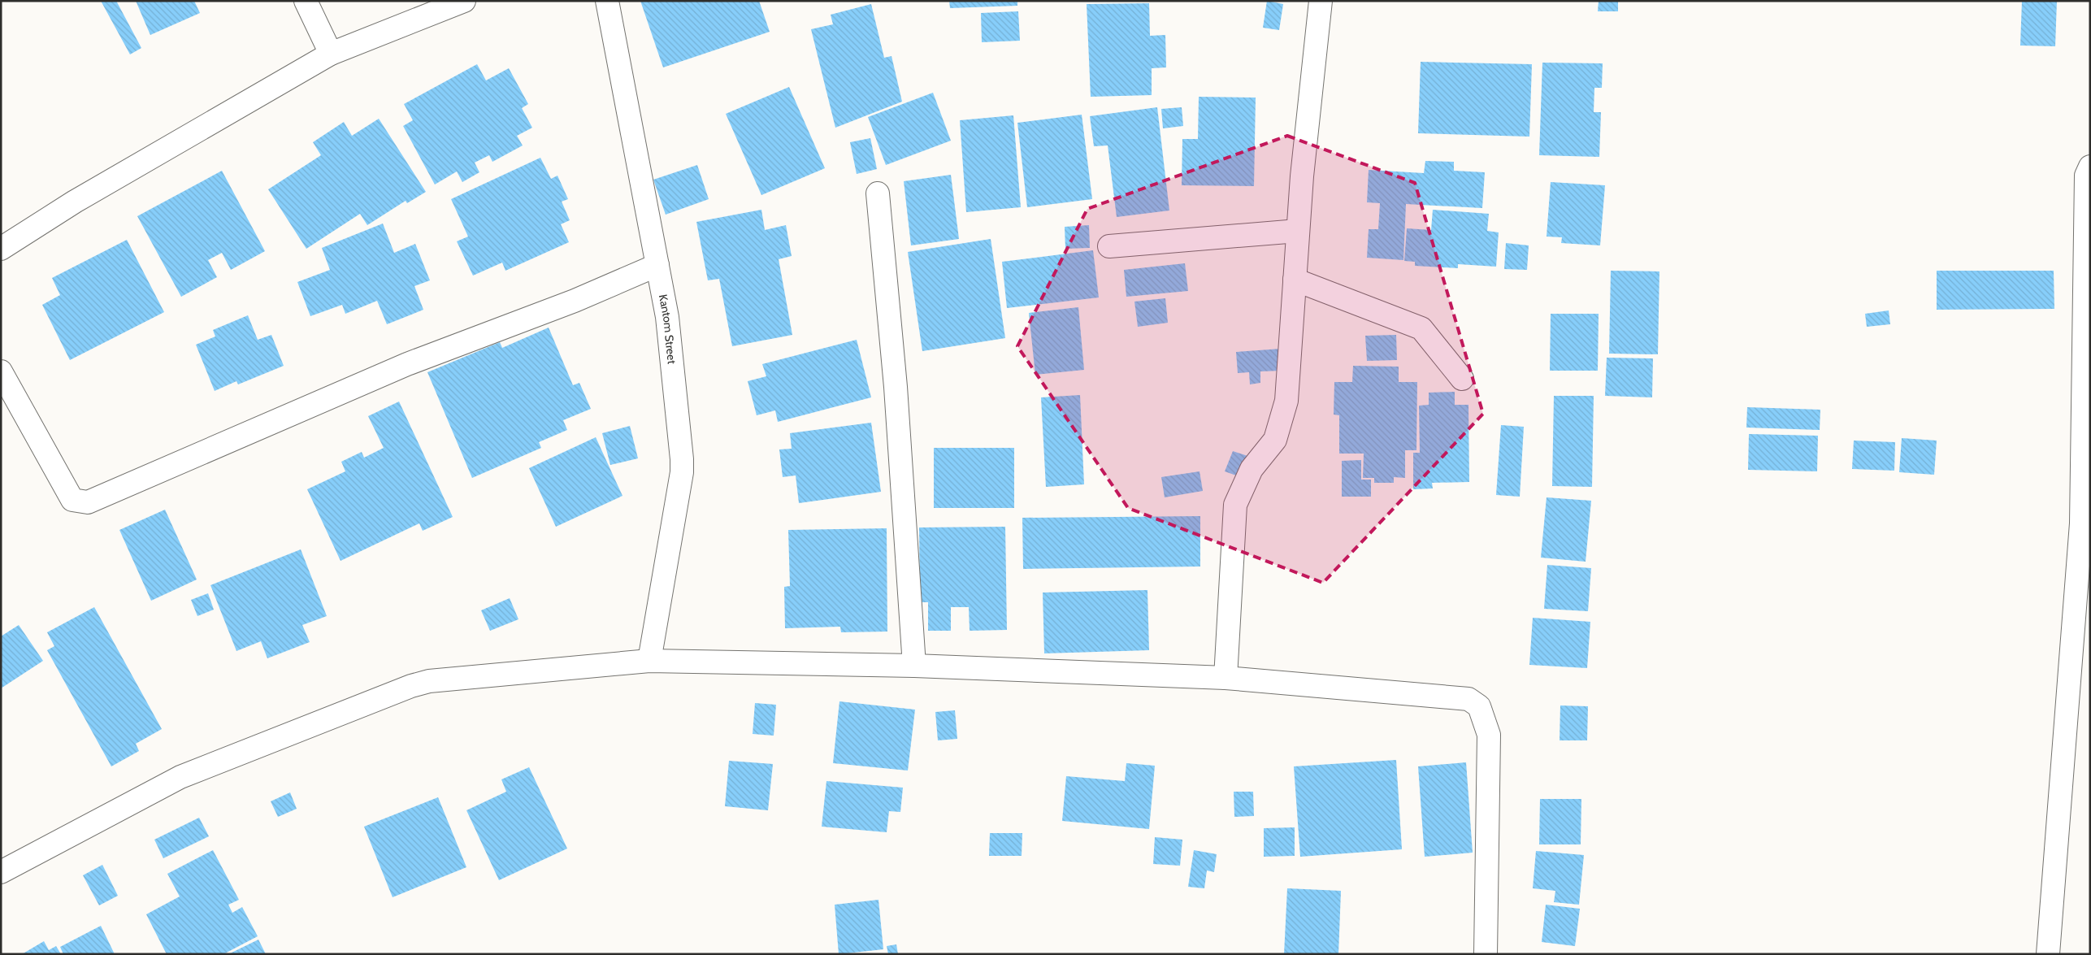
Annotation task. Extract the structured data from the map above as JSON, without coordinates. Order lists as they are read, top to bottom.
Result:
{
  "streets": {
    "street": ["Kantom Street"]
  }
}
